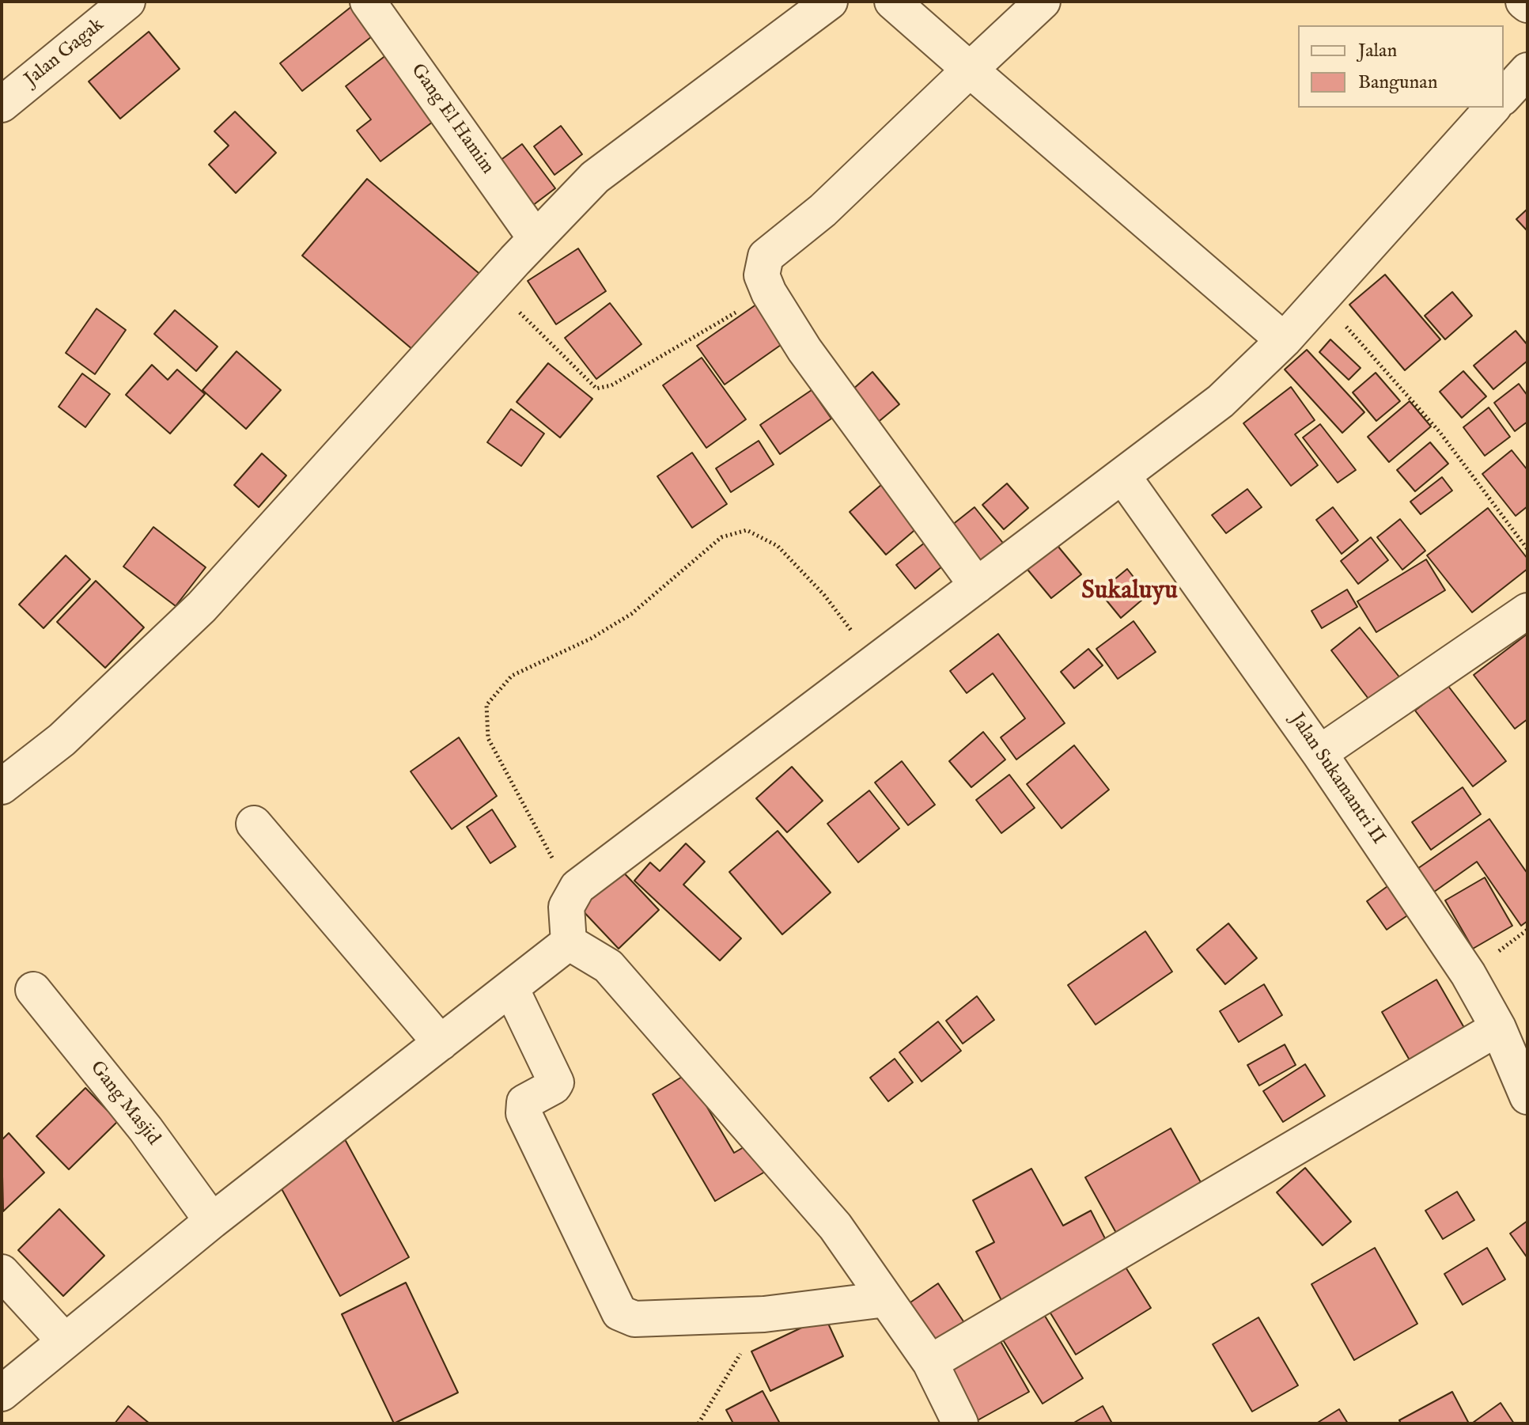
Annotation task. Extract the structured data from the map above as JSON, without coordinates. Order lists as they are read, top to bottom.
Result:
{
  "streets": {
    "street": [
      "Jalan Gagak",
      "Gang El Hamim",
      "Jalan Sukamantri II",
      "Gang Masjid"
    ]
  },
  "districts": ["Sukaluyu"],
  "legend": ["Jalan", "Bangunan"]
}
